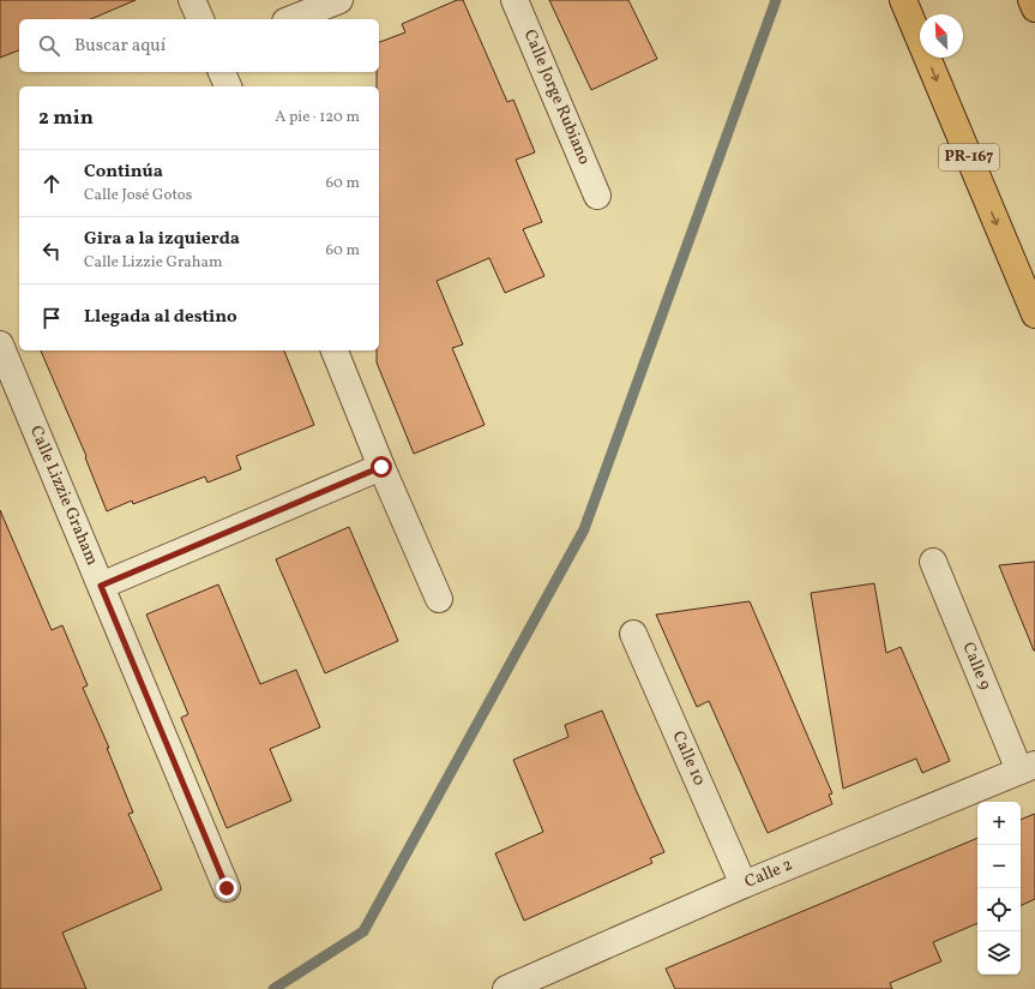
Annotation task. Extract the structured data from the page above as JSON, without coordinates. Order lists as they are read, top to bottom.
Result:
{
  "streets": {
    "main road": ["PR-167"],
    "street": [
      "Calle Jorge Rubiano",
      "Calle Lizzie Graham",
      "Calle 9",
      "Calle 10",
      "Calle 2"
    ]
  },
  "crossings": [
    ["Calle 9", "Calle 2"],
    ["Calle 10", "Calle 2"]
  ],
  "north": "top left",
  "page": {
    "search": "Buscar aquí",
    "heading": ["2 min", "A pie · 120 m"],
    "list": [
      ["Continúa", "Calle José Gotos", "60 m"],
      ["Gira a la izquierda", "Calle Lizzie Graham", "60 m"],
      "Llegada al destino"
    ],
    "map_buttons": ["+", "−"]
  }
}
